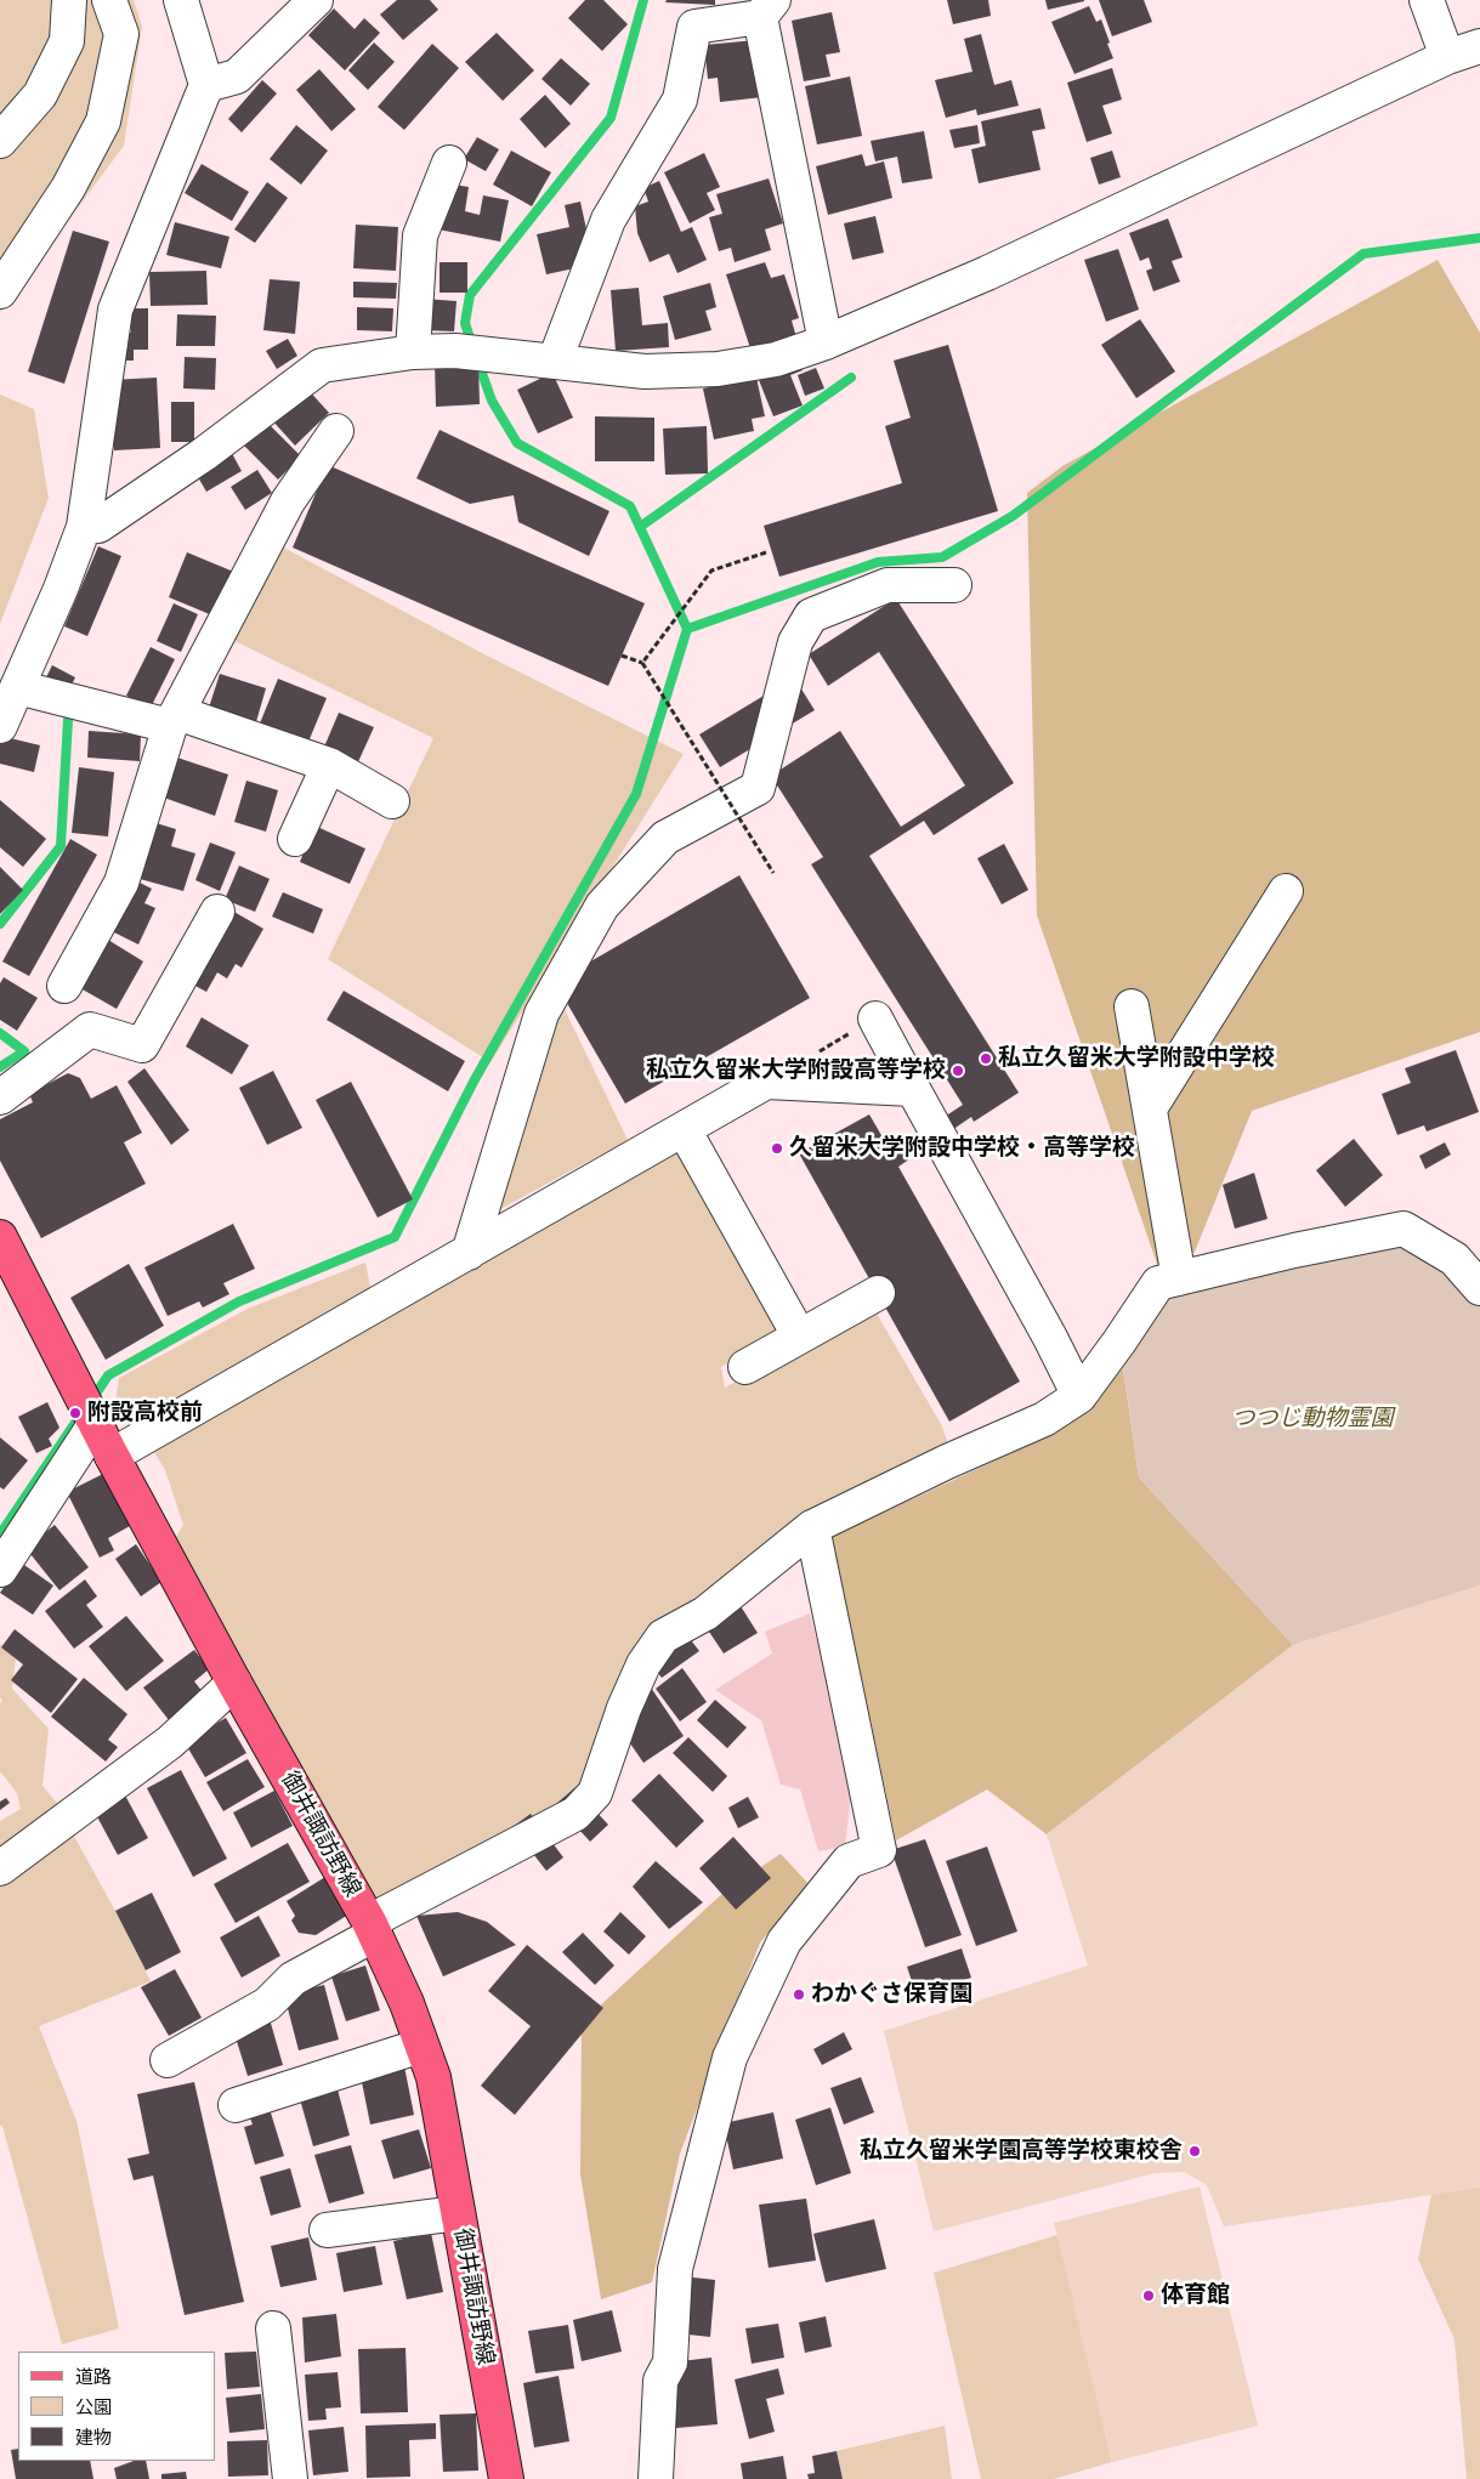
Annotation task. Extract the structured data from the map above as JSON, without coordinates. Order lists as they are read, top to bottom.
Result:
{
  "streets": {
    "main road": ["御井諏訪野線"]
  },
  "parks": ["つつじ動物霊園"],
  "places": [
    "私立久留米大学附設中学校",
    "私立久留米大学附設高等学校",
    "久留米大学附設中学校・高等学校",
    "附設高校前",
    "わかぐさ保育園",
    "私立久留米学園高等学校東校舎",
    "体育館"
  ],
  "legend": ["道路", "公園", "建物"]
}
